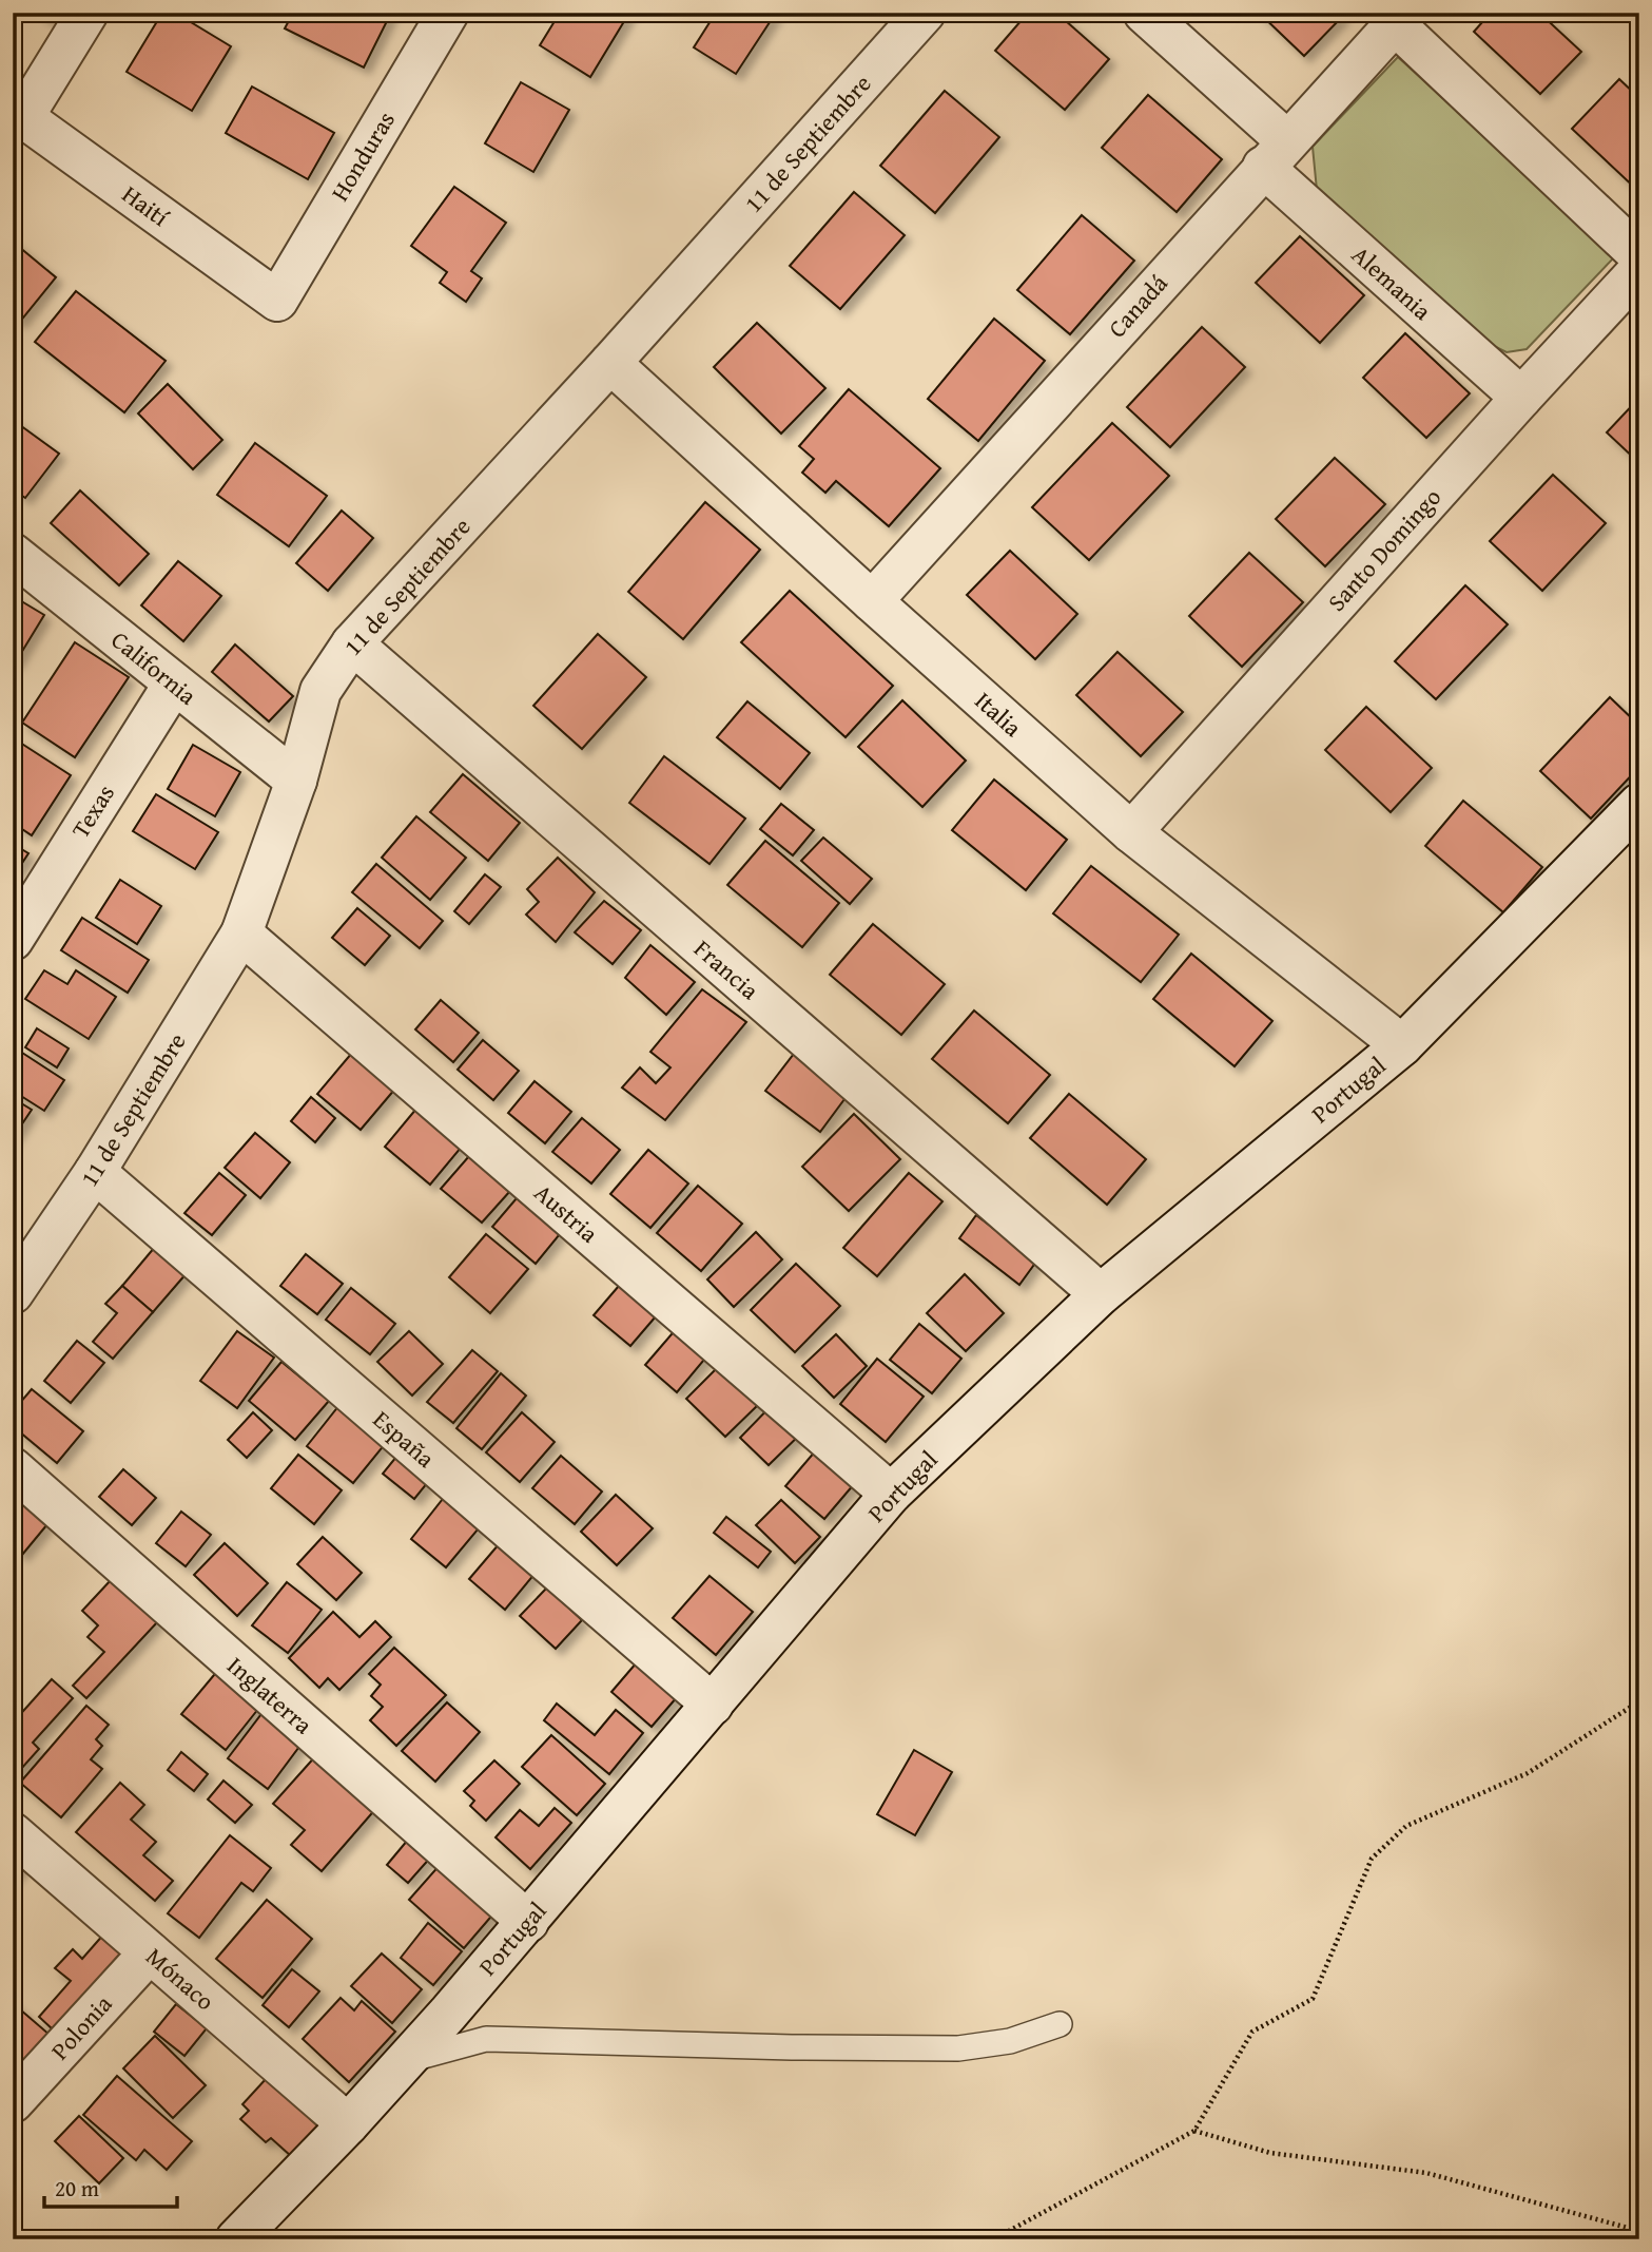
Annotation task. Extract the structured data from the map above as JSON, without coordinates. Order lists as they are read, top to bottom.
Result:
{
  "streets": {
    "street": [
      "11 de Septiembre",
      "Honduras",
      "Haití",
      "Alemania",
      "Canadá",
      "Santo Domingo",
      "California",
      "Italia",
      "Texas",
      "Francia",
      "Portugal",
      "Austria",
      "España",
      "Inglaterra",
      "Mónaco",
      "Polonia"
    ]
  },
  "crossings": [
    ["11 de Septiembre", "California"],
    ["11 de Septiembre", "Italia"],
    ["11 de Septiembre", "Francia"],
    ["11 de Septiembre", "Austria"],
    ["11 de Septiembre", "España"],
    ["Honduras", "Haití"],
    ["Alemania", "Canadá"],
    ["Alemania", "Santo Domingo"],
    ["Canadá", "Italia"],
    ["Santo Domingo", "Italia"],
    ["California", "Texas"],
    ["Italia", "Portugal"],
    ["Francia", "Portugal"],
    ["Portugal", "Austria"],
    ["Portugal", "España"],
    ["Portugal", "Inglaterra"],
    ["Portugal", "Mónaco"],
    ["Mónaco", "Polonia"]
  ],
  "scale_bar": "20 m"
}
